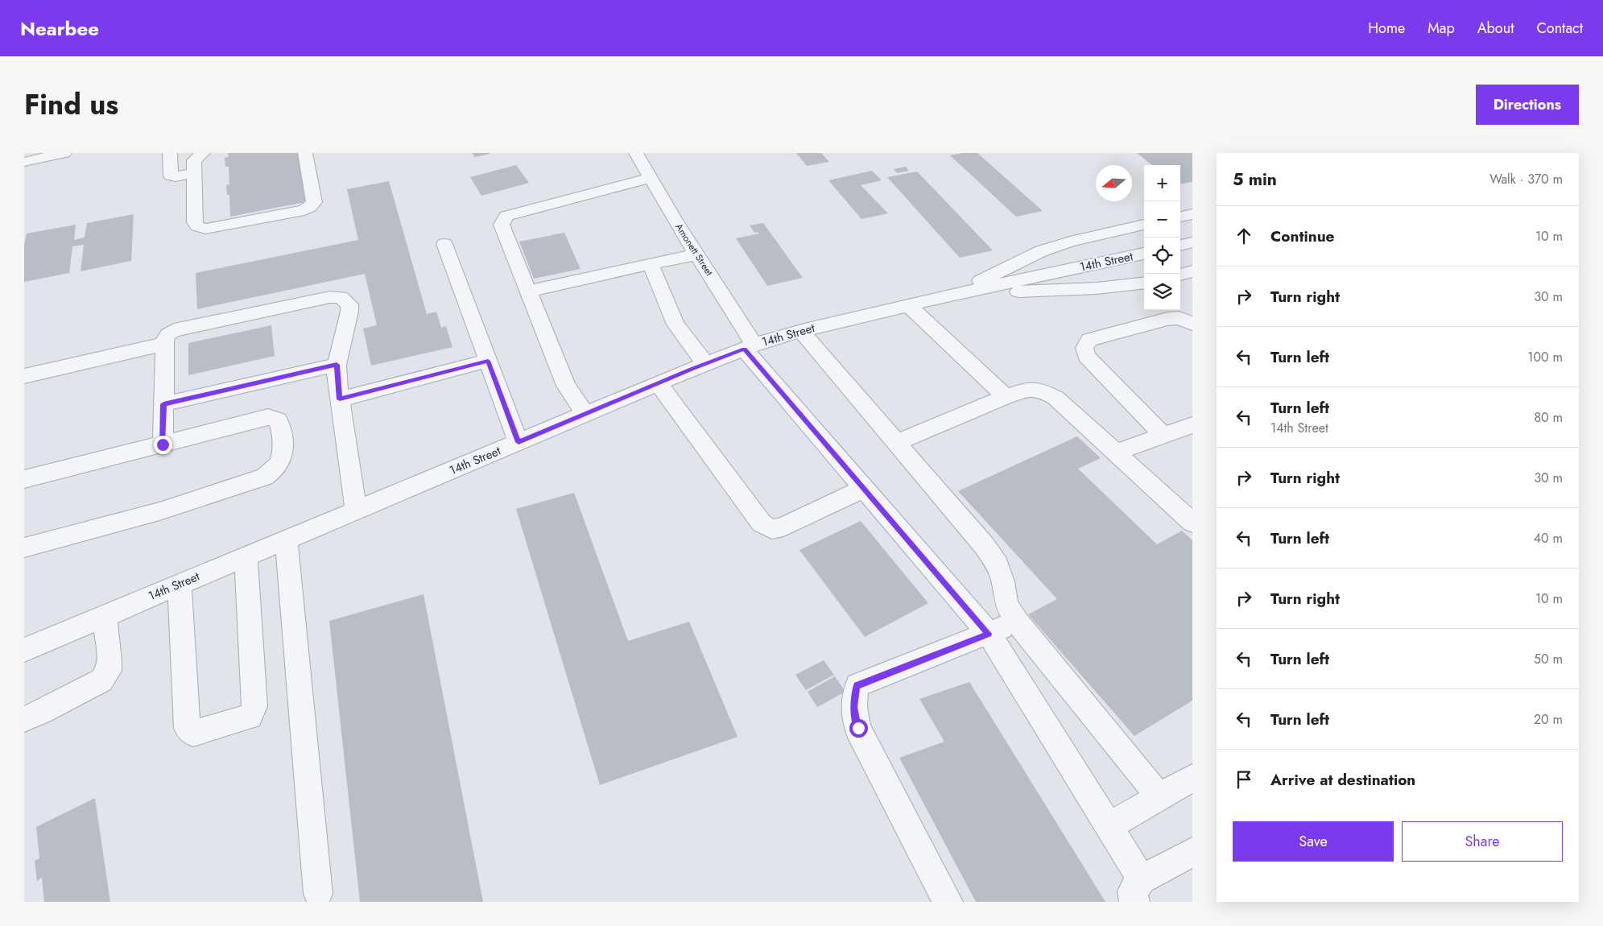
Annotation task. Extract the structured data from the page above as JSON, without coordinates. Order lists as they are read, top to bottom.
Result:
{
  "streets": {
    "street": ["Amonett Street", "14th Street"]
  },
  "crossings": [
    ["Amonett Street", "14th Street"]
  ],
  "north": "left",
  "page": {
    "header": "Nearbee",
    "nav": [
      "Home",
      "Map",
      "About",
      "Contact"
    ],
    "title": "Find us",
    "buttons": [
      "Directions",
      ["Save", "Share"]
    ],
    "heading": ["5 min", "Walk · 370 m"],
    "map_buttons": ["+", "−"],
    "list": [
      ["Continue", "10 m"],
      ["Turn right", "30 m"],
      ["Turn left", "100 m"],
      ["Turn left", "14th Street", "80 m"],
      ["Turn right", "30 m"],
      ["Turn left", "40 m"],
      ["Turn right", "10 m"],
      ["Turn left", "50 m"],
      ["Turn left", "20 m"],
      "Arrive at destination"
    ]
  }
}
